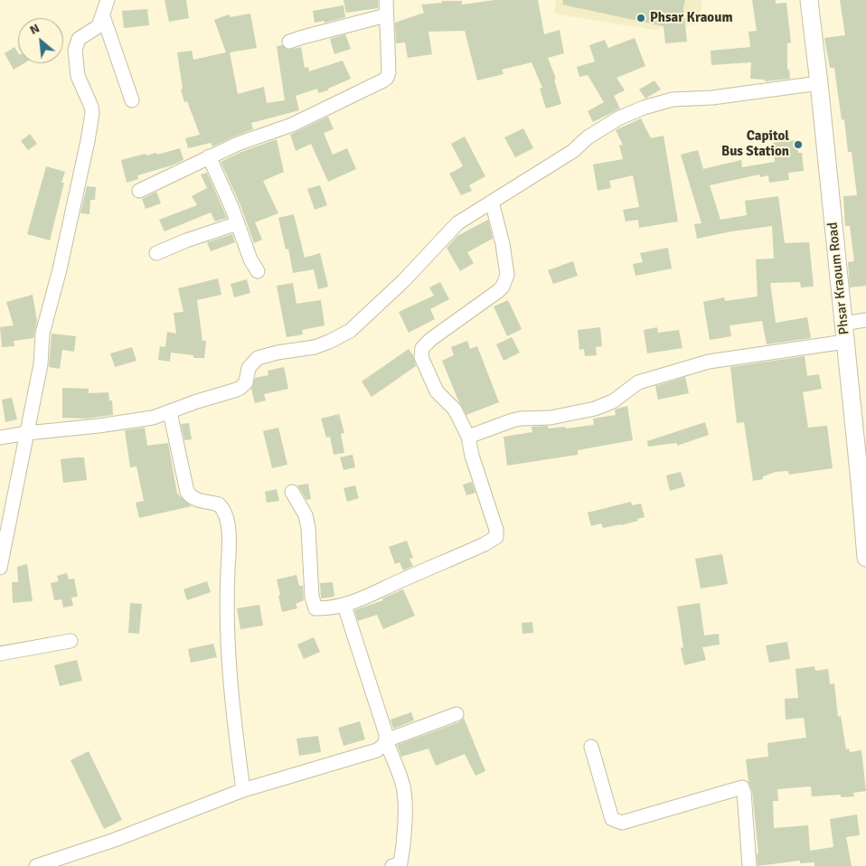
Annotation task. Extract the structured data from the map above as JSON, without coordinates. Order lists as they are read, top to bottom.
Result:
{
  "streets": {
    "main road": ["Phsar Kraoum Road"]
  },
  "places": ["Phsar Kraoum", "Capitol Bus Station"],
  "north": "top left"
}
